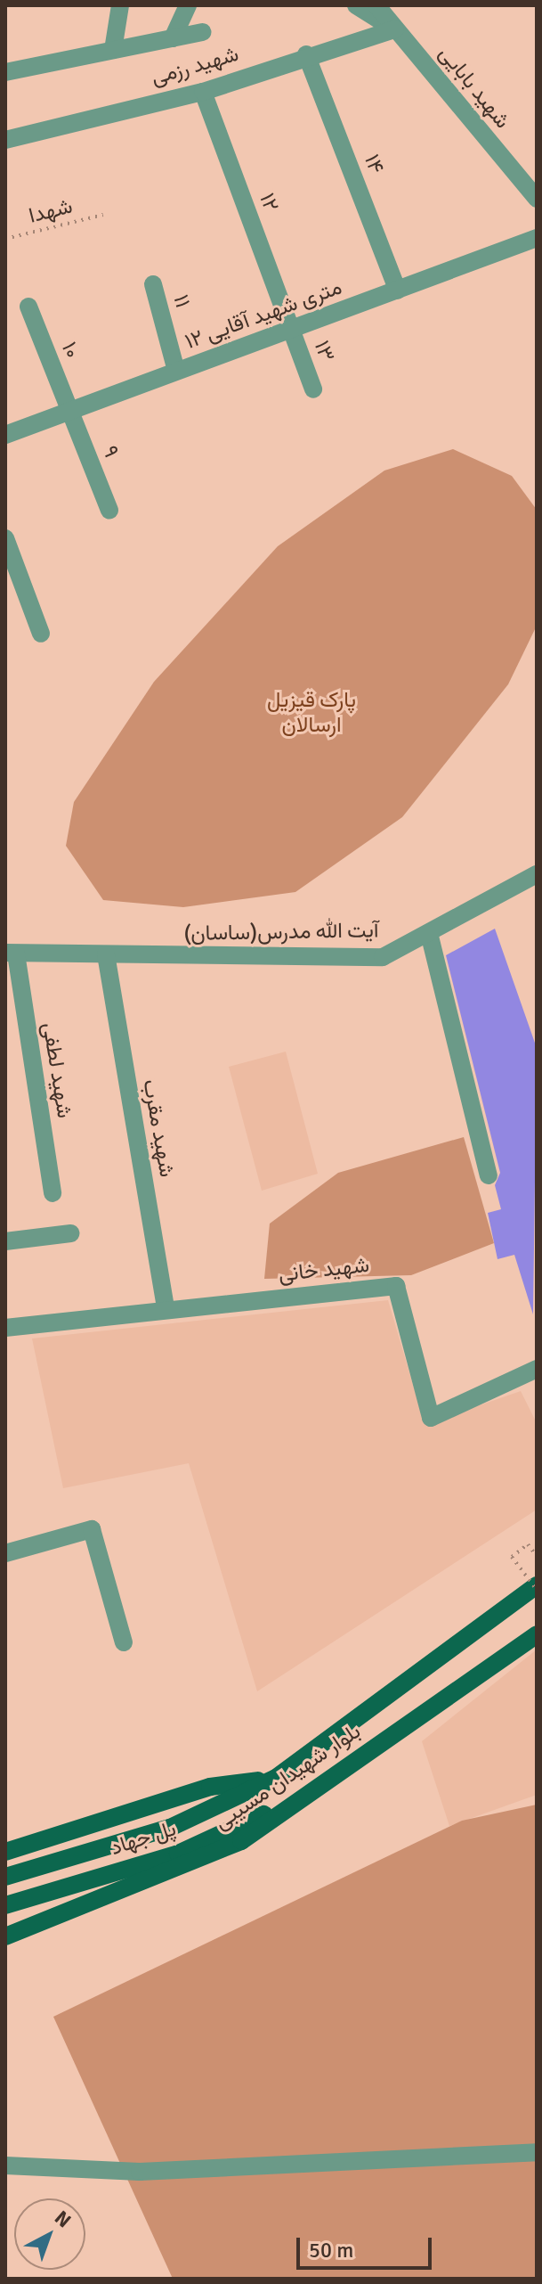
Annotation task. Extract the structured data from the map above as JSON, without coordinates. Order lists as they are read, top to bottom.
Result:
{
  "streets": {
    "main road": ["بلوار شهیدان مسیبی", "پل جهاد"],
    "street": [
      "شهید رزمی",
      "شهید بابایی",
      "۱۴",
      "۱۲",
      "۱۱",
      "۱۲ متری شهید آقایی",
      "۱۰",
      "۱۳",
      "۹",
      "آیت الله مدرس(ساسان)",
      "شهید لطفی",
      "شهید مقرب",
      "شهید خانی"
    ],
    "path": ["شهدا"]
  },
  "crossings": [
    ["شهید رزمی", "شهید بابایی"],
    ["شهید رزمی", "۱۴"],
    ["شهید رزمی", "۱۲"],
    ["۱۴", "۱۲ متری شهید آقایی"],
    ["۱۲", "۱۲ متری شهید آقایی"],
    ["۱۲", "۱۳"],
    ["۱۱", "۱۲ متری شهید آقایی"],
    ["۱۲ متری شهید آقایی", "۱۰"],
    ["۱۲ متری شهید آقایی", "۱۳"],
    ["۱۲ متری شهید آقایی", "۹"],
    ["۱۰", "۹"],
    ["آیت الله مدرس(ساسان)", "شهید لطفی"],
    ["آیت الله مدرس(ساسان)", "شهید مقرب"],
    ["شهید مقرب", "شهید خانی"],
    ["بلوار شهیدان مسیبی", "پل جهاد"]
  ],
  "parks": ["پارک قیزیل ارسالان"],
  "scale_bar": "50 m",
  "north": "top right"
}
